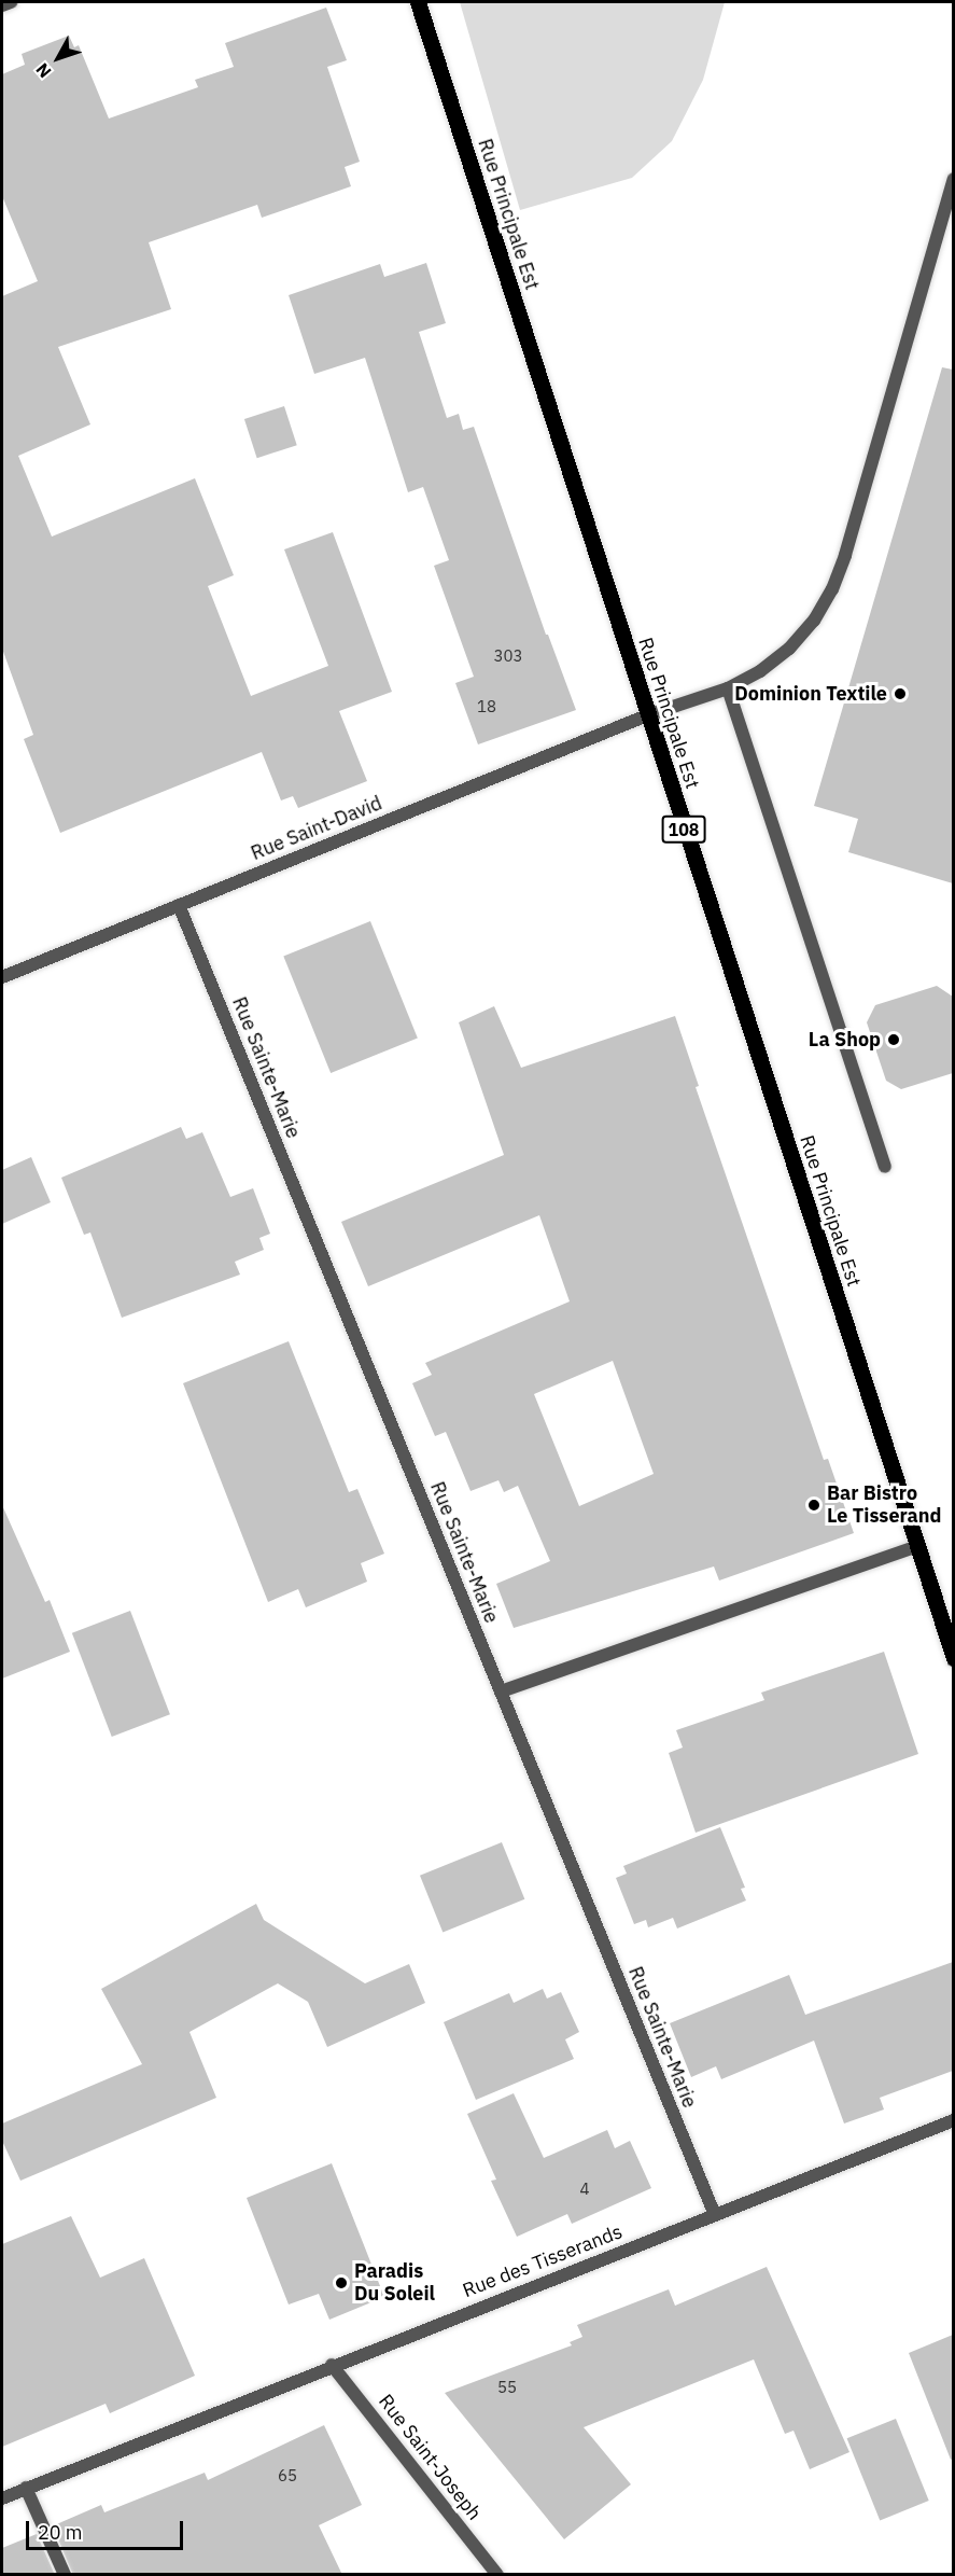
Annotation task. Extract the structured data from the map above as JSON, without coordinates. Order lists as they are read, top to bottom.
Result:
{
  "streets": {
    "main road": ["Rue Principale Est", "108"],
    "street": [
      "Rue Saint-David",
      "Rue Sainte-Marie",
      "Rue des Tisserands",
      "Rue Saint-Joseph"
    ]
  },
  "crossings": [
    ["Rue Principale Est", "Rue Saint-David"],
    ["Rue Saint-David", "Rue Sainte-Marie"],
    ["Rue Sainte-Marie", "Rue des Tisserands"],
    ["Rue des Tisserands", "Rue Saint-Joseph"]
  ],
  "places": [
    "Dominion Textile",
    "La Shop",
    "Bar Bistro Le Tisserand",
    "Paradis Du Soleil"
  ],
  "house_numbers": [
    "303",
    "18",
    "4",
    "55",
    "65"
  ],
  "scale_bar": "20 m",
  "north": "bottom left"
}
